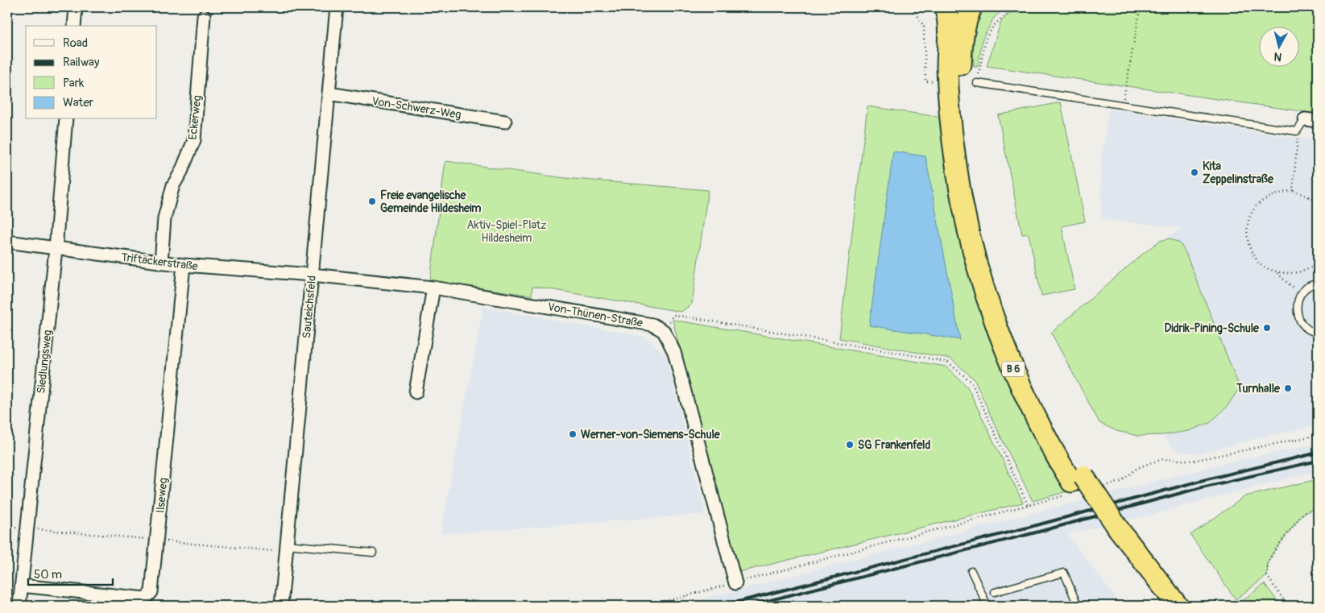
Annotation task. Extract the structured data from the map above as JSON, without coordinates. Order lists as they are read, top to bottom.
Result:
{
  "streets": {
    "highway": ["B 6"],
    "street": [
      "Von-Schwerz-Weg",
      "Eckerweg",
      "Triftäckerstraße",
      "Sauteichsfeld",
      "Von-Thünen-Straße",
      "Siedlungsweg",
      "Ilseweg"
    ]
  },
  "crossings": [
    ["Von-Schwerz-Weg", "Sauteichsfeld"],
    ["Eckerweg", "Triftäckerstraße"],
    ["Triftäckerstraße", "Sauteichsfeld"],
    ["Triftäckerstraße", "Von-Thünen-Straße"],
    ["Triftäckerstraße", "Siedlungsweg"],
    ["Triftäckerstraße", "Ilseweg"],
    ["Sauteichsfeld", "Von-Thünen-Straße"],
    ["Siedlungsweg", "Ilseweg"]
  ],
  "parks": ["Aktiv-Spiel-Platz Hildesheim"],
  "places": [
    "Kita Zeppelinstraße",
    "Freie evangelische Gemeinde Hildesheim",
    "Didrik-Pining-Schule",
    "Turnhalle",
    "Werner-von-Siemens-Schule",
    "SG Frankenfeld"
  ],
  "legend": [
    "Road",
    "Railway",
    "Park",
    "Water"
  ],
  "scale_bar": "50 m",
  "north": "bottom"
}
